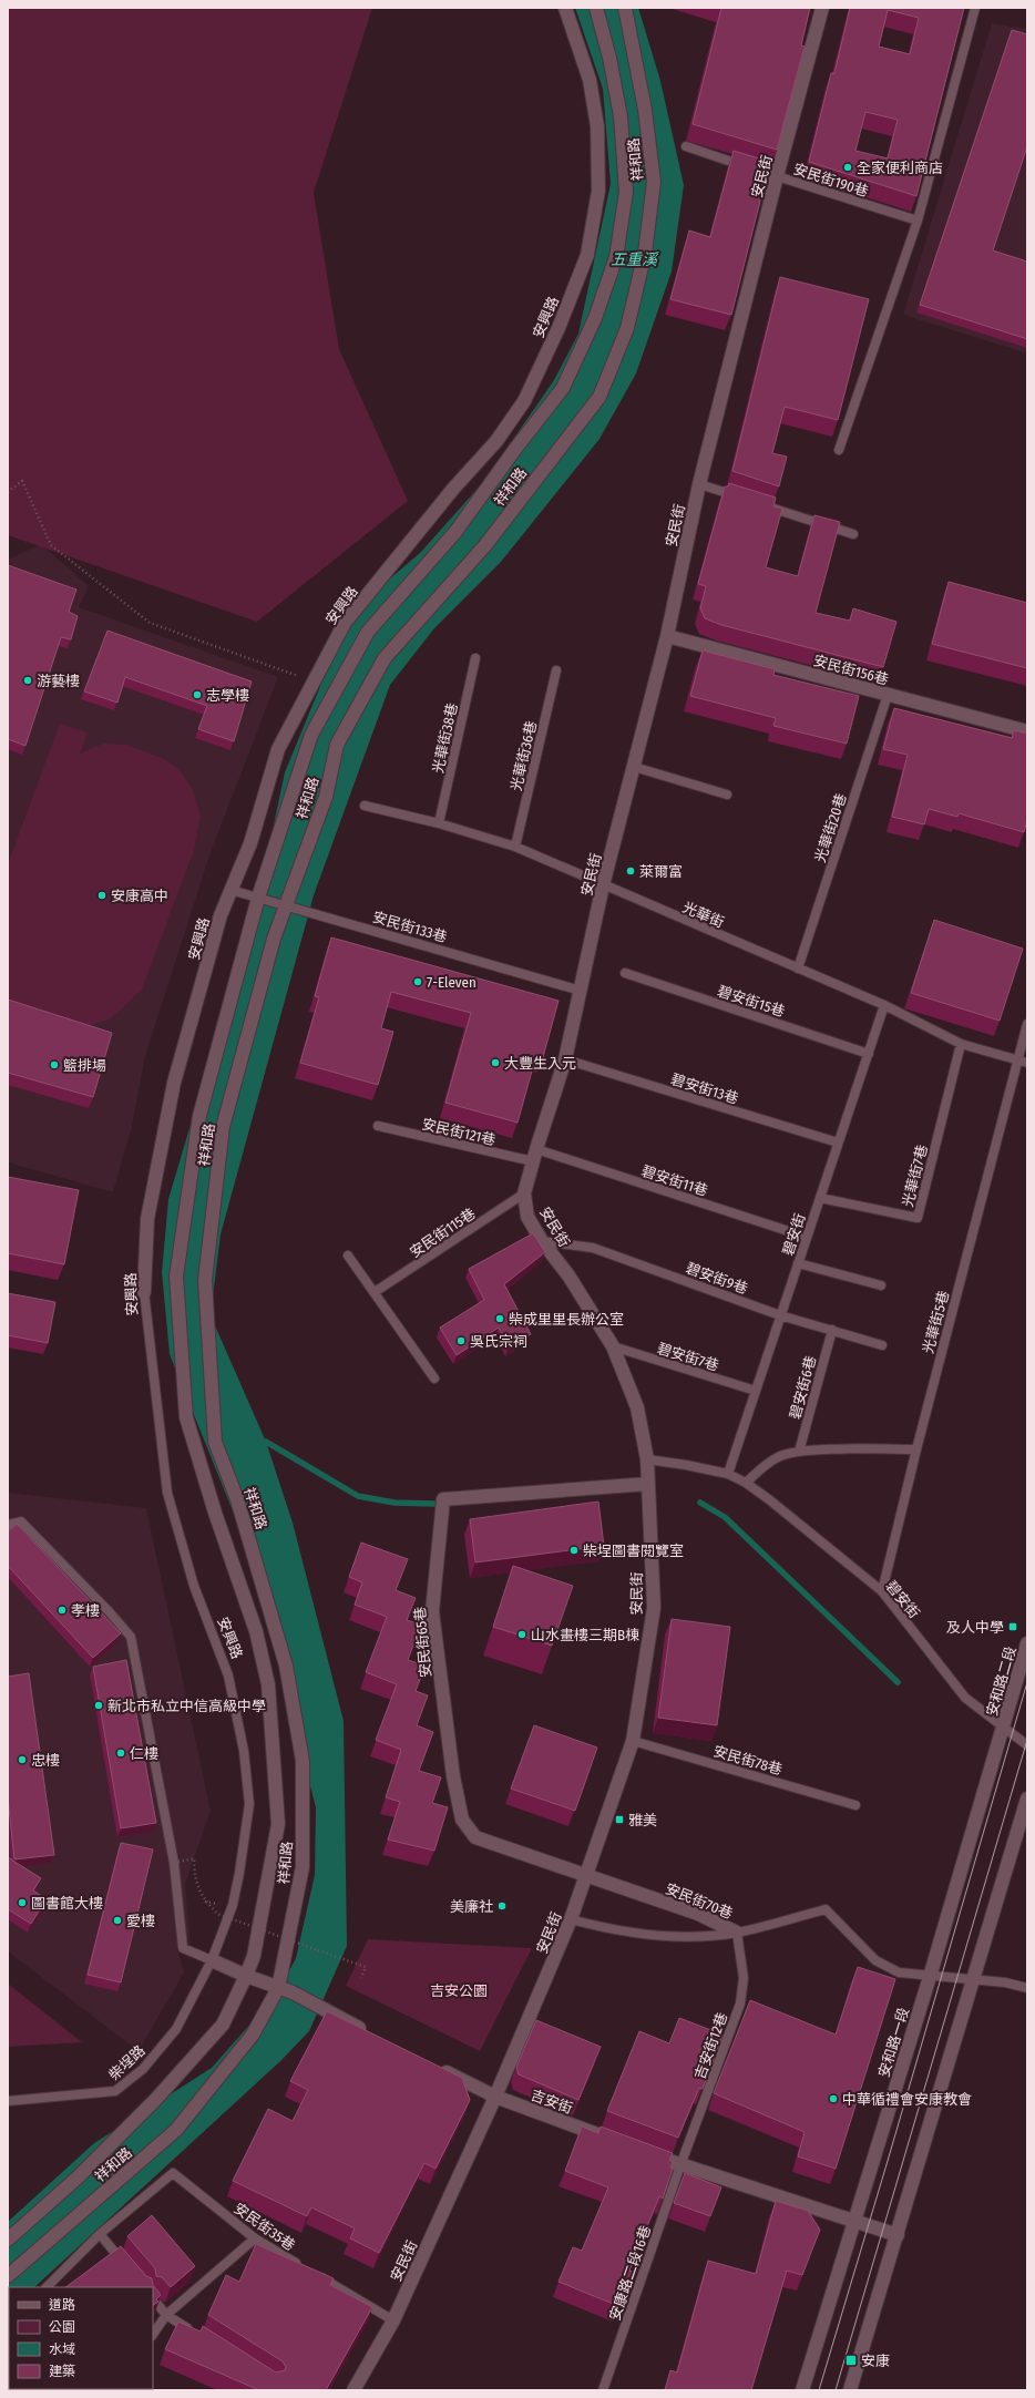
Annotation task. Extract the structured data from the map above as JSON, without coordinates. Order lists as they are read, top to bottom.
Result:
{
  "streets": {
    "main road": [
      "祥和路",
      "安民街",
      "安興路",
      "安民街156巷",
      "安民街65巷",
      "安和路二段",
      "安民街70巷",
      "安和路一段",
      "吉安街"
    ],
    "lane": [
      "安民街190巷",
      "光華街38巷",
      "光華街36巷",
      "光華街20巷",
      "光華街",
      "安民街133巷",
      "碧安街15巷",
      "碧安街13巷",
      "安民街121巷",
      "光華街7巷",
      "碧安街11巷",
      "安民街115巷",
      "碧安街",
      "碧安街9巷",
      "光華街5巷",
      "碧安街7巷",
      "碧安街6巷",
      "安民街78巷",
      "吉安街12巷",
      "柴埕路",
      "安民街35巷",
      "安康路二段16巷"
    ]
  },
  "crossings": [
    ["祥和路", "安民街133巷"],
    ["安民街", "安民街190巷"],
    ["安民街", "安民街156巷"],
    ["安民街", "光華街"],
    ["安民街", "安民街133巷"],
    ["安民街", "碧安街13巷"],
    ["安民街", "安民街121巷"],
    ["安民街", "碧安街11巷"],
    ["安民街", "安民街115巷"],
    ["安民街", "碧安街"],
    ["安民街", "碧安街9巷"],
    ["安民街", "碧安街7巷"],
    ["安民街", "安民街65巷"],
    ["安民街", "安民街78巷"],
    ["安民街", "安民街70巷"],
    ["安民街", "吉安街"],
    ["安民街", "安民街35巷"],
    ["安興路", "安民街133巷"],
    ["安興路", "柴埕路"],
    ["安民街156巷", "光華街20巷"],
    ["光華街38巷", "光華街"],
    ["光華街36巷", "光華街"],
    ["光華街20巷", "光華街"],
    ["光華街", "光華街7巷"],
    ["光華街", "碧安街"],
    ["光華街", "光華街5巷"],
    ["碧安街15巷", "碧安街"],
    ["碧安街13巷", "碧安街"],
    ["安民街121巷", "碧安街11巷"],
    ["光華街7巷", "碧安街"],
    ["碧安街11巷", "碧安街"],
    ["碧安街", "碧安街9巷"],
    ["碧安街", "光華街5巷"],
    ["碧安街", "碧安街7巷"],
    ["碧安街", "安和路二段"],
    ["碧安街", "安和路一段"],
    ["碧安街9巷", "碧安街6巷"],
    ["安民街65巷", "安民街70巷"],
    ["安和路二段", "安和路一段"],
    ["安民街70巷", "安和路一段"],
    ["安民街70巷", "吉安街12巷"],
    ["吉安街12巷", "安康路二段16巷"]
  ],
  "water": ["五重溪"],
  "parks": ["吉安公園"],
  "places": {
    "other": [
      "全家便利商店",
      "游藝樓",
      "志學樓",
      "萊爾富",
      "安康高中",
      "7-Eleven",
      "大豐生入元",
      "籃排場",
      "柴成里里長辦公室",
      "吳氏宗祠",
      "柴埕圖書閱覽室",
      "孝樓",
      "山水畫樓三期B棟",
      "新北市私立中信高級中學",
      "仁樓",
      "忠樓",
      "圖書館大樓",
      "美廉社",
      "愛樓",
      "中華循禮會安康教會"
    ],
    "transit": ["及人中學", "雅美", "安康"]
  },
  "legend": [
    "道路",
    "公園",
    "水域",
    "建築"
  ]
}
